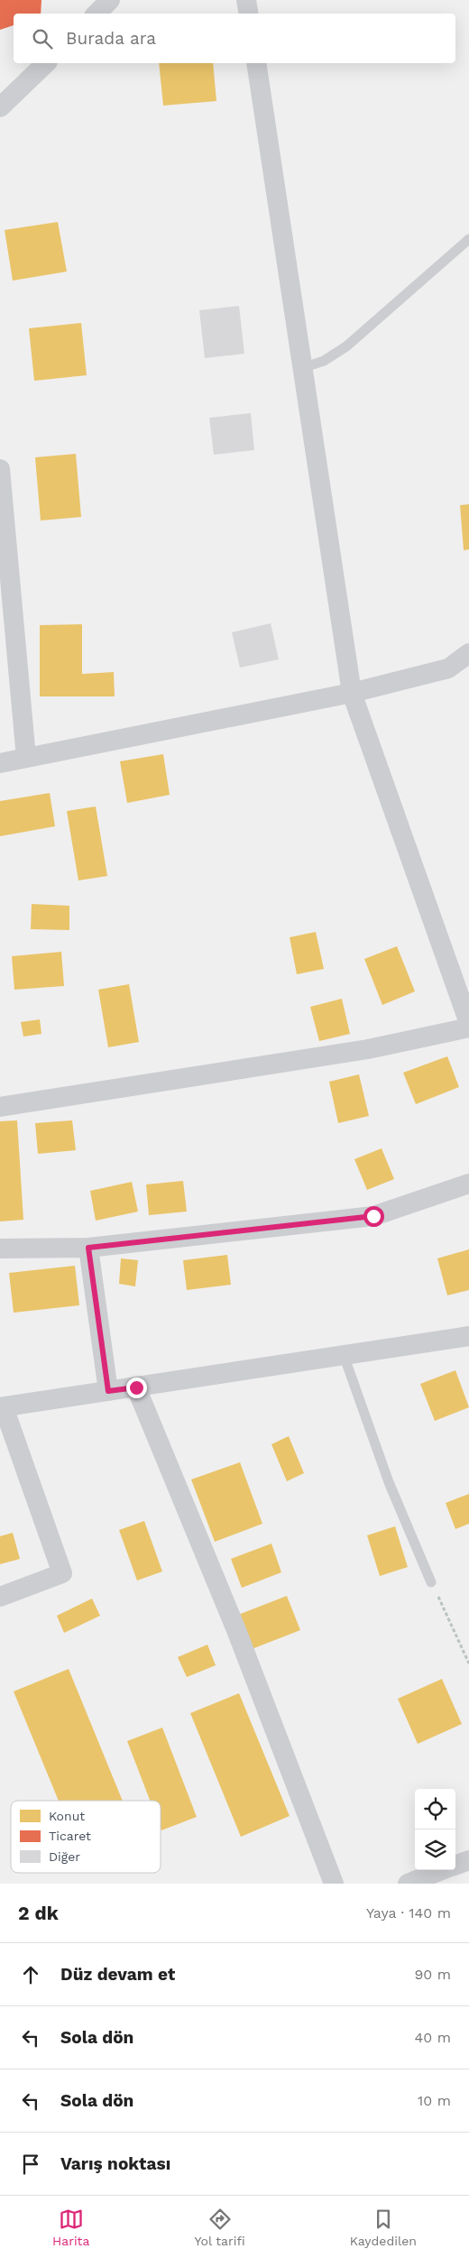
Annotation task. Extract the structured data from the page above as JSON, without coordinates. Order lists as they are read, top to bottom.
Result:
{
  "legend": ["Konut", "Ticaret", "Diğer"],
  "page": {
    "search": "Burada ara",
    "heading": ["2 dk", "Yaya · 140 m"],
    "list": [
      ["Düz devam et", "90 m"],
      ["Sola dön", "40 m"],
      ["Sola dön", "10 m"],
      "Varış noktası"
    ],
    "nav": ["Harita", "Yol tarifi", "Kaydedilen"]
  }
}
